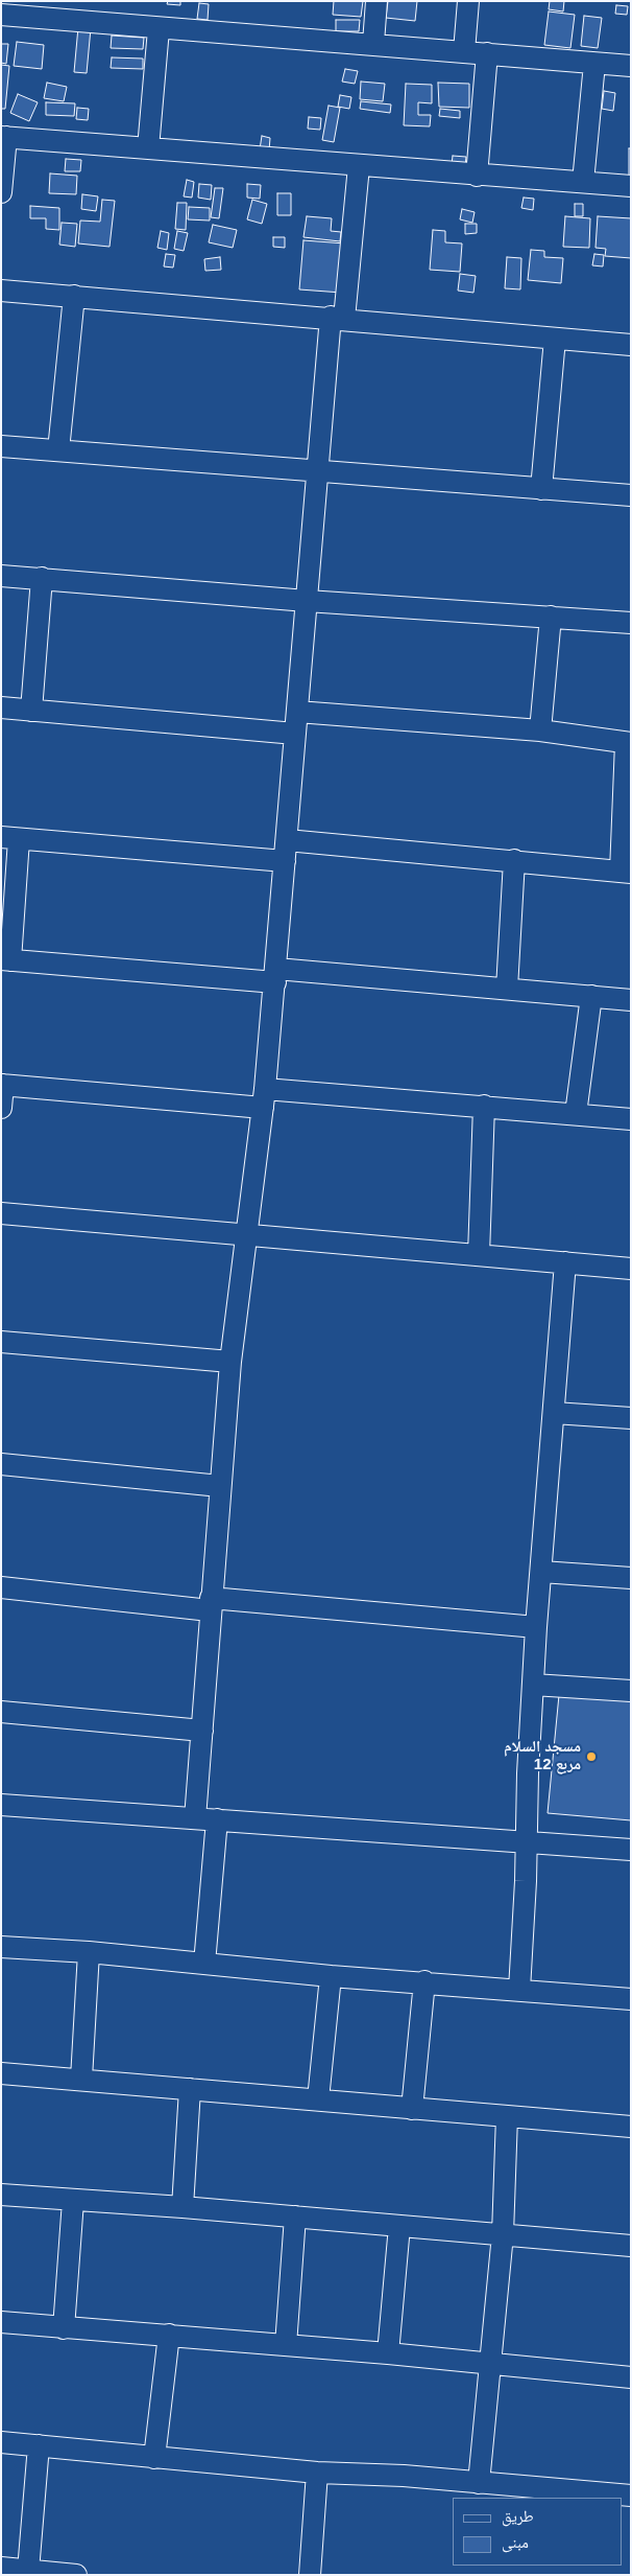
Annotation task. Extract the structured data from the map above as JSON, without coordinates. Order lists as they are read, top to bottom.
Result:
{
  "places": ["مسجد السلام مربع 12"],
  "legend": ["طريق", "مبنى"]
}
